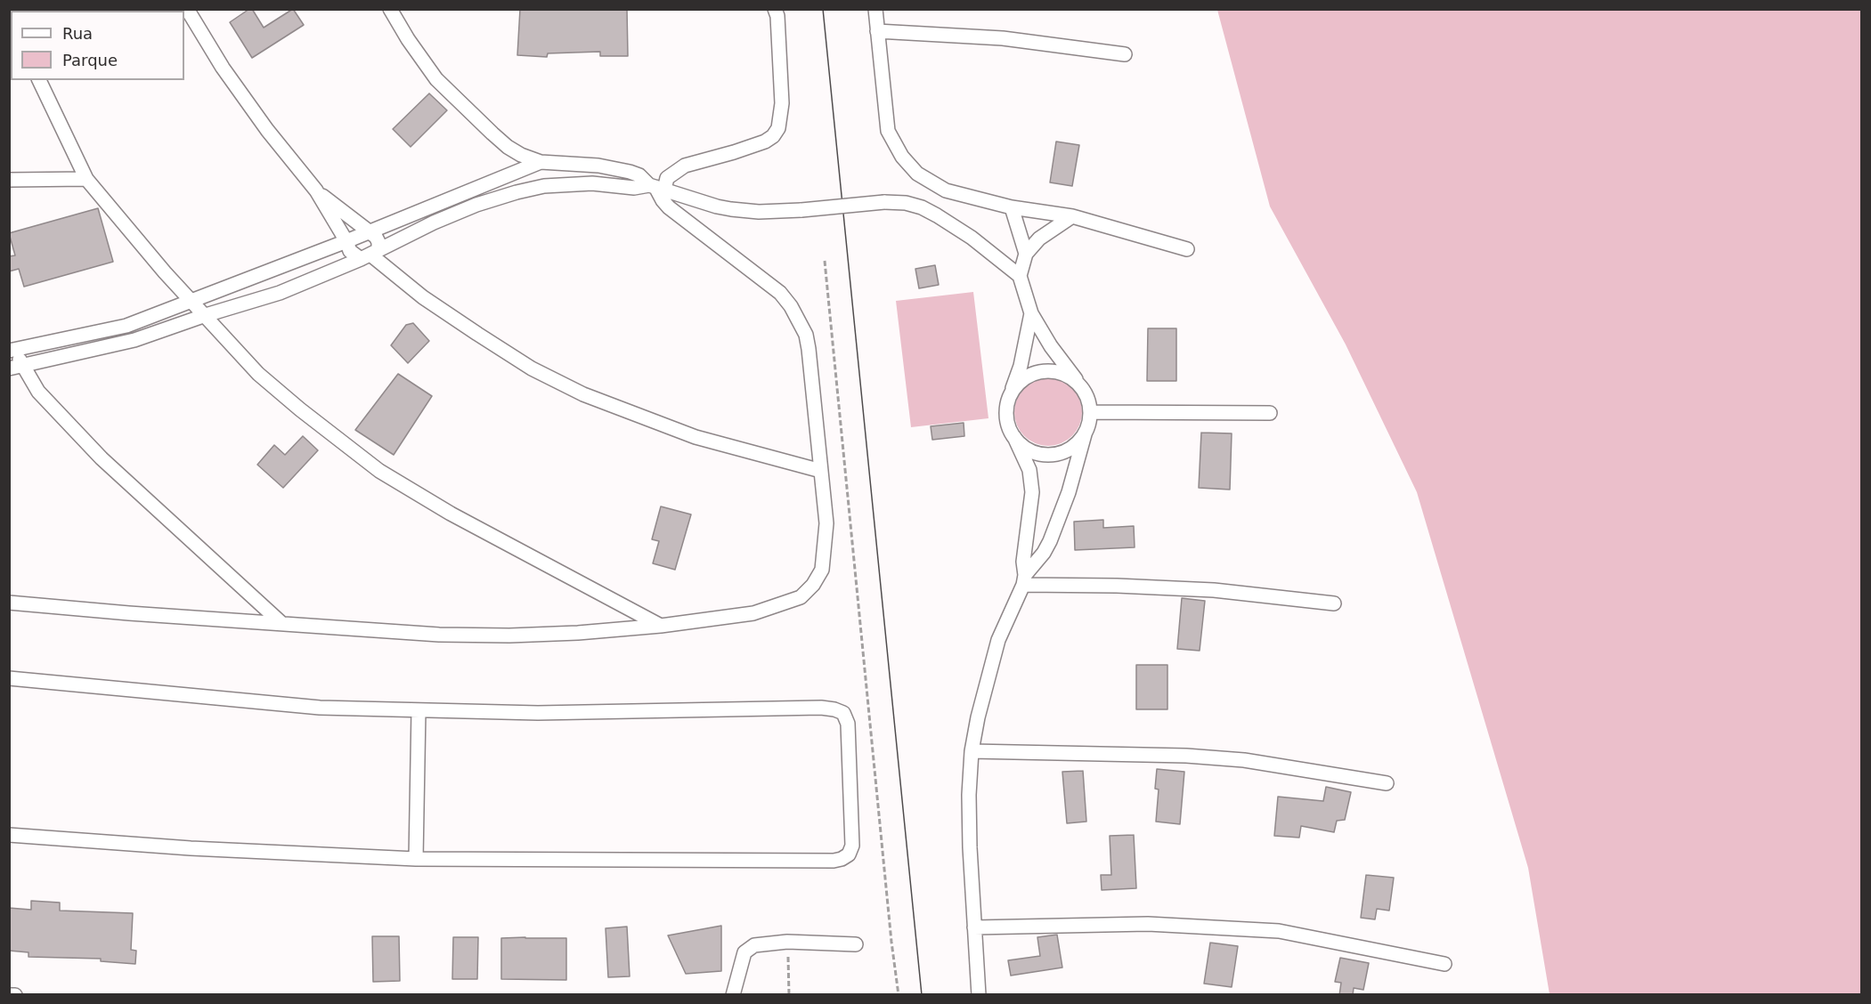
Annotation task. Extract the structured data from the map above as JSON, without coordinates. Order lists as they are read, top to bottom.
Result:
{
  "legend": ["Rua", "Parque"]
}
